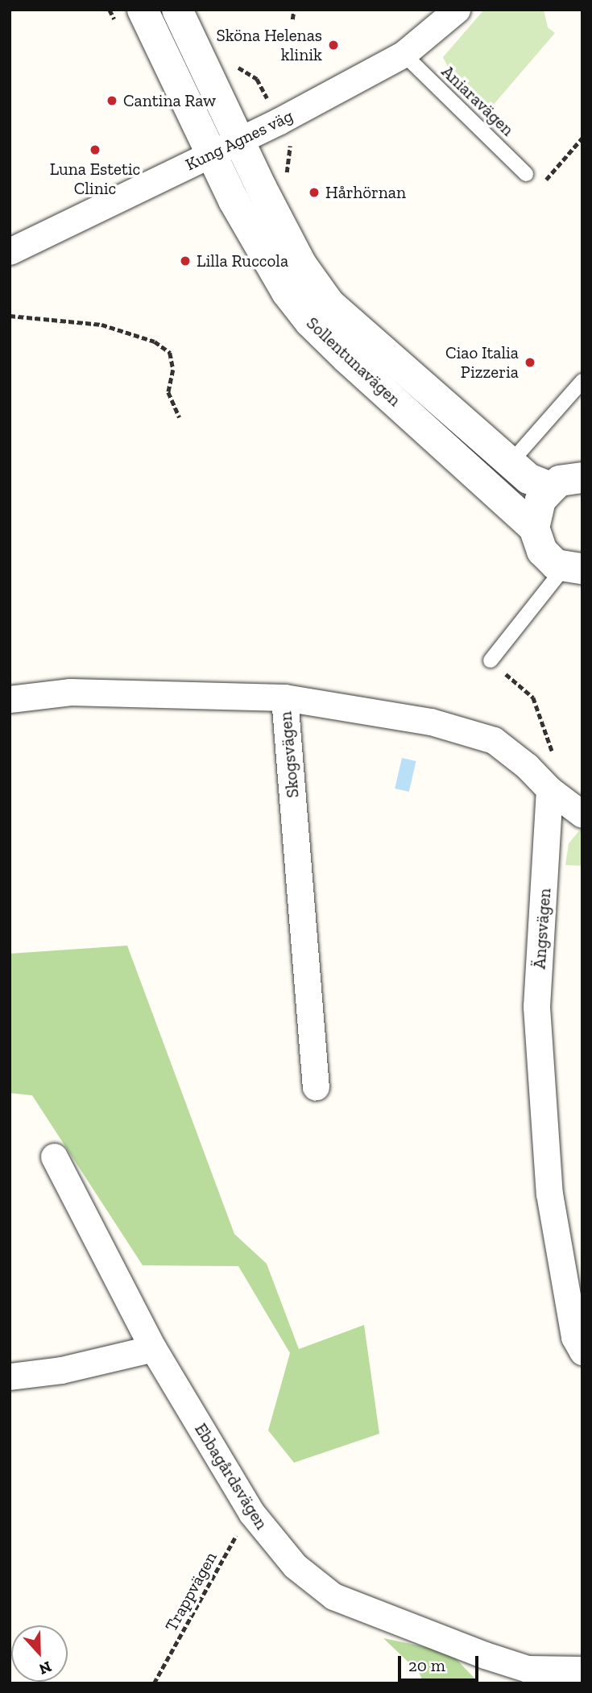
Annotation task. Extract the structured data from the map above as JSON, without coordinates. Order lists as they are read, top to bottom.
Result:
{
  "streets": {
    "street": [
      "Kung Agnes väg",
      "Sollentunavägen",
      "Skogsvägen",
      "Ängsvägen",
      "Ebbagårdsvägen"
    ],
    "lane": ["Aniaravägen"],
    "path": ["Trappvägen"]
  },
  "crossings": [
    ["Aniaravägen", "Kung Agnes väg"],
    ["Kung Agnes väg", "Sollentunavägen"],
    ["Ebbagårdsvägen", "Trappvägen"]
  ],
  "places": [
    "Sköna Helenas klinik",
    "Cantina Raw",
    "Luna Estetic Clinic",
    "Hårhörnan",
    "Lilla Ruccola",
    "Ciao Italia Pizzeria"
  ],
  "scale_bar": "20 m",
  "north": "bottom"
}
